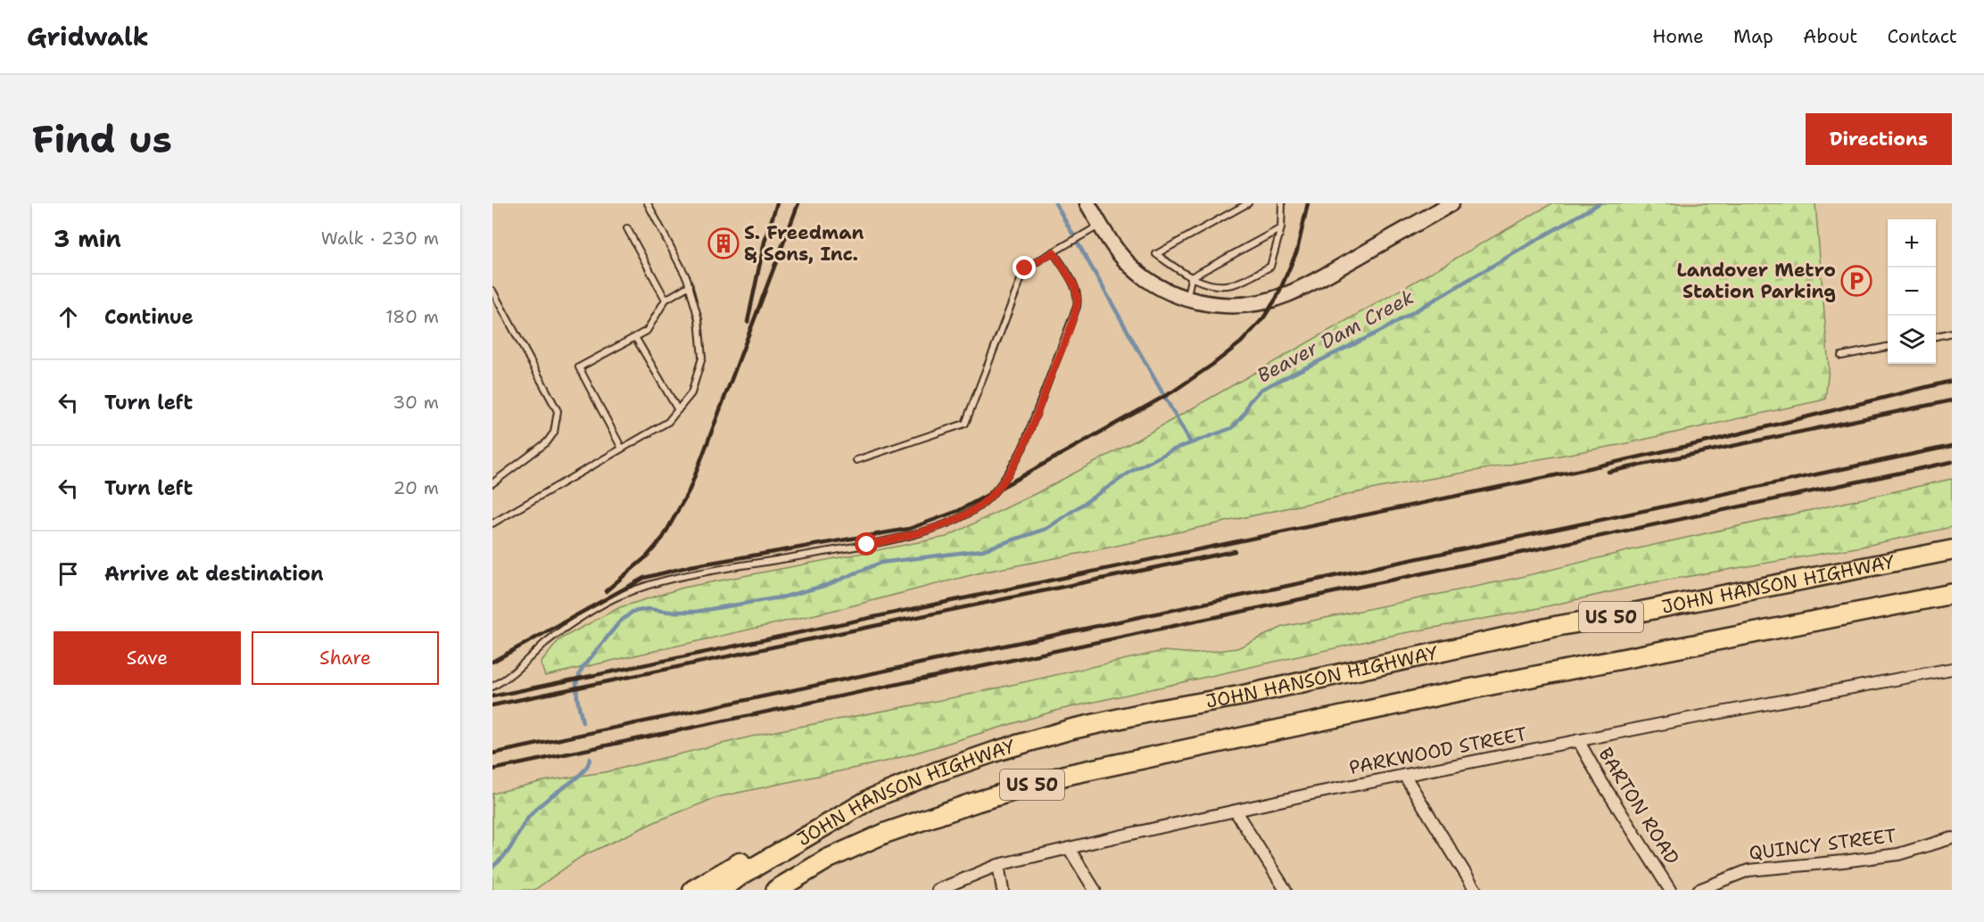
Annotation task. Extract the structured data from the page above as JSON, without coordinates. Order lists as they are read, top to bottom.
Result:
{
  "streets": {
    "highway": ["JOHN HANSON HIGHWAY", "US 50"],
    "street": ["PARKWOOD STREET", "BARTON ROAD", "QUINCY STREET"]
  },
  "crossings": [
    ["PARKWOOD STREET", "BARTON ROAD"]
  ],
  "water": ["Beaver Dam Creek"],
  "places": {
    "building": ["S. Freedman & Sons, Inc."],
    "parking": ["Landover Metro Station Parking"]
  },
  "page": {
    "header": "Gridwalk",
    "nav": [
      "Home",
      "Map",
      "About",
      "Contact"
    ],
    "buttons": [
      "Directions",
      ["Save", "Share"]
    ],
    "title": "Find us",
    "heading": ["3 min", "Walk · 230 m"],
    "map_buttons": ["+", "−"],
    "list": [
      ["Continue", "180 m"],
      ["Turn left", "30 m"],
      ["Turn left", "20 m"],
      "Arrive at destination"
    ]
  }
}
